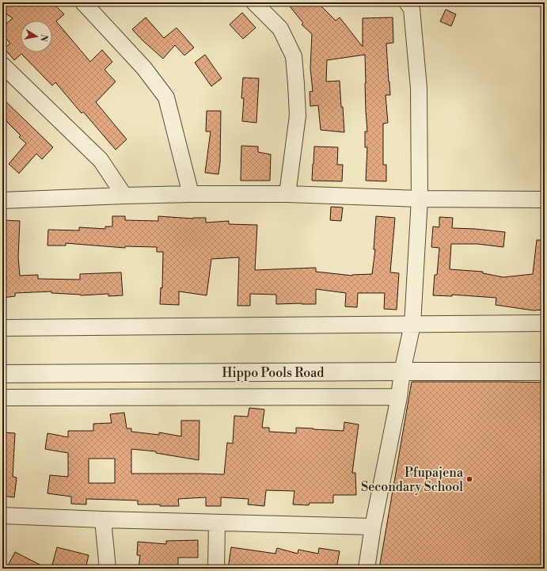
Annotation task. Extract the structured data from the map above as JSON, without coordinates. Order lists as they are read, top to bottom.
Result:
{
  "streets": {
    "street": ["Hippo Pools Road"]
  },
  "places": ["Pfupajena Secondary School"],
  "north": "right"
}
